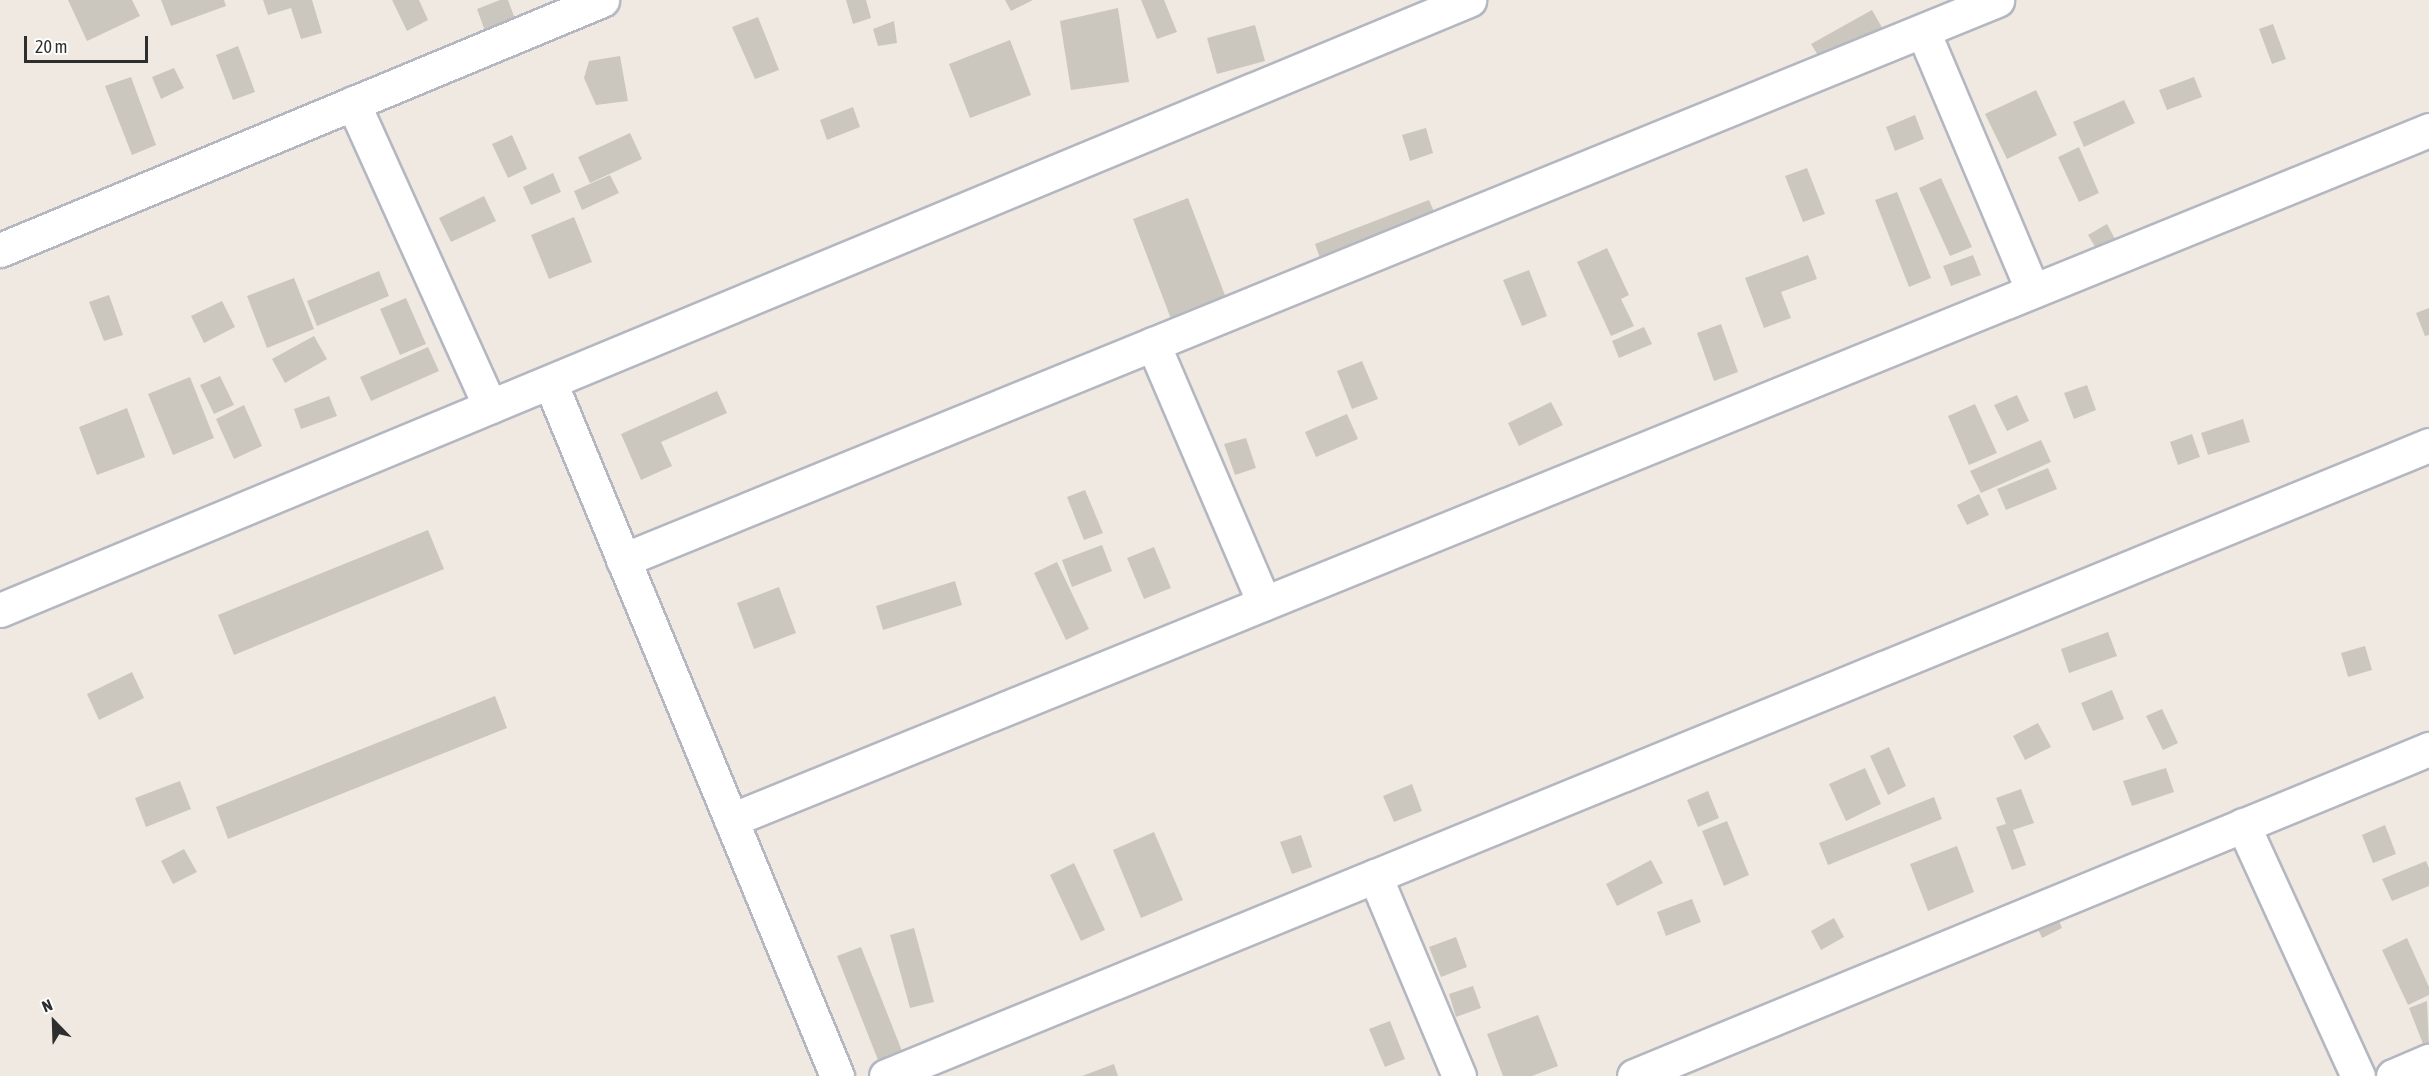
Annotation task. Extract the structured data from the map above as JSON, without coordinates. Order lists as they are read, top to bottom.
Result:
{
  "scale_bar": "20 m",
  "north": "top left"
}
